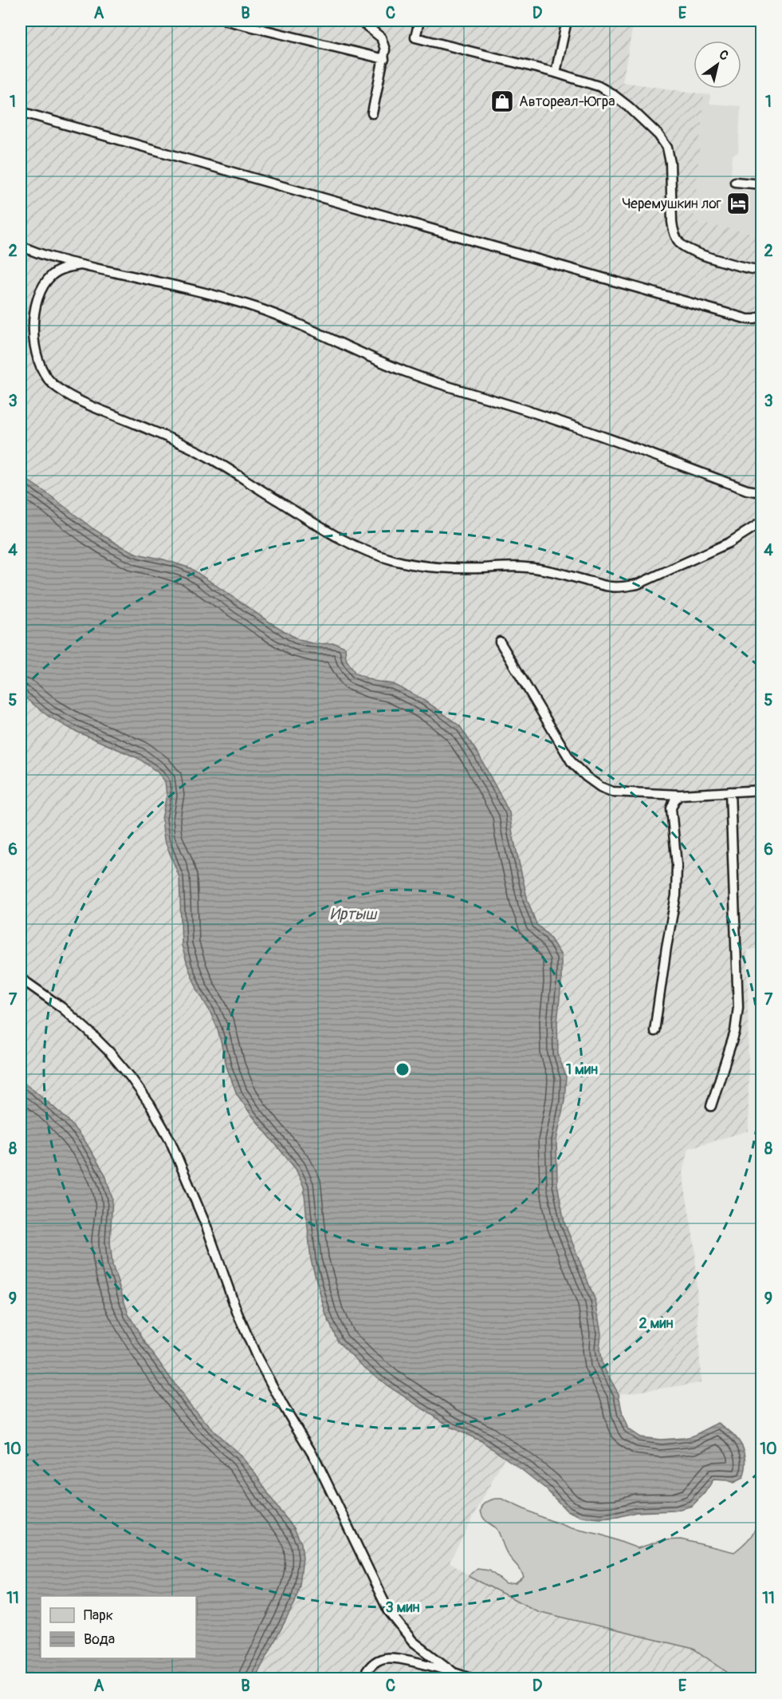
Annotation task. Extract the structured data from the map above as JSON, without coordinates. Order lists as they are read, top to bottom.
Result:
{
  "water": ["Иртыш"],
  "places": {
    "shop": ["Автореал-Югра"],
    "hotel": ["Черемушкин лог"]
  },
  "legend": ["Парк", "Вода"],
  "north": "top right",
  "grid": {
    "columns": [
      "A",
      "B",
      "C",
      "D",
      "E"
    ],
    "rows": [
      "1",
      "2",
      "3",
      "4",
      "5",
      "6",
      "7",
      "8",
      "9",
      "10",
      "11"
    ]
  },
  "rings": ["1 мин", "2 мин", "3 мин"]
}
